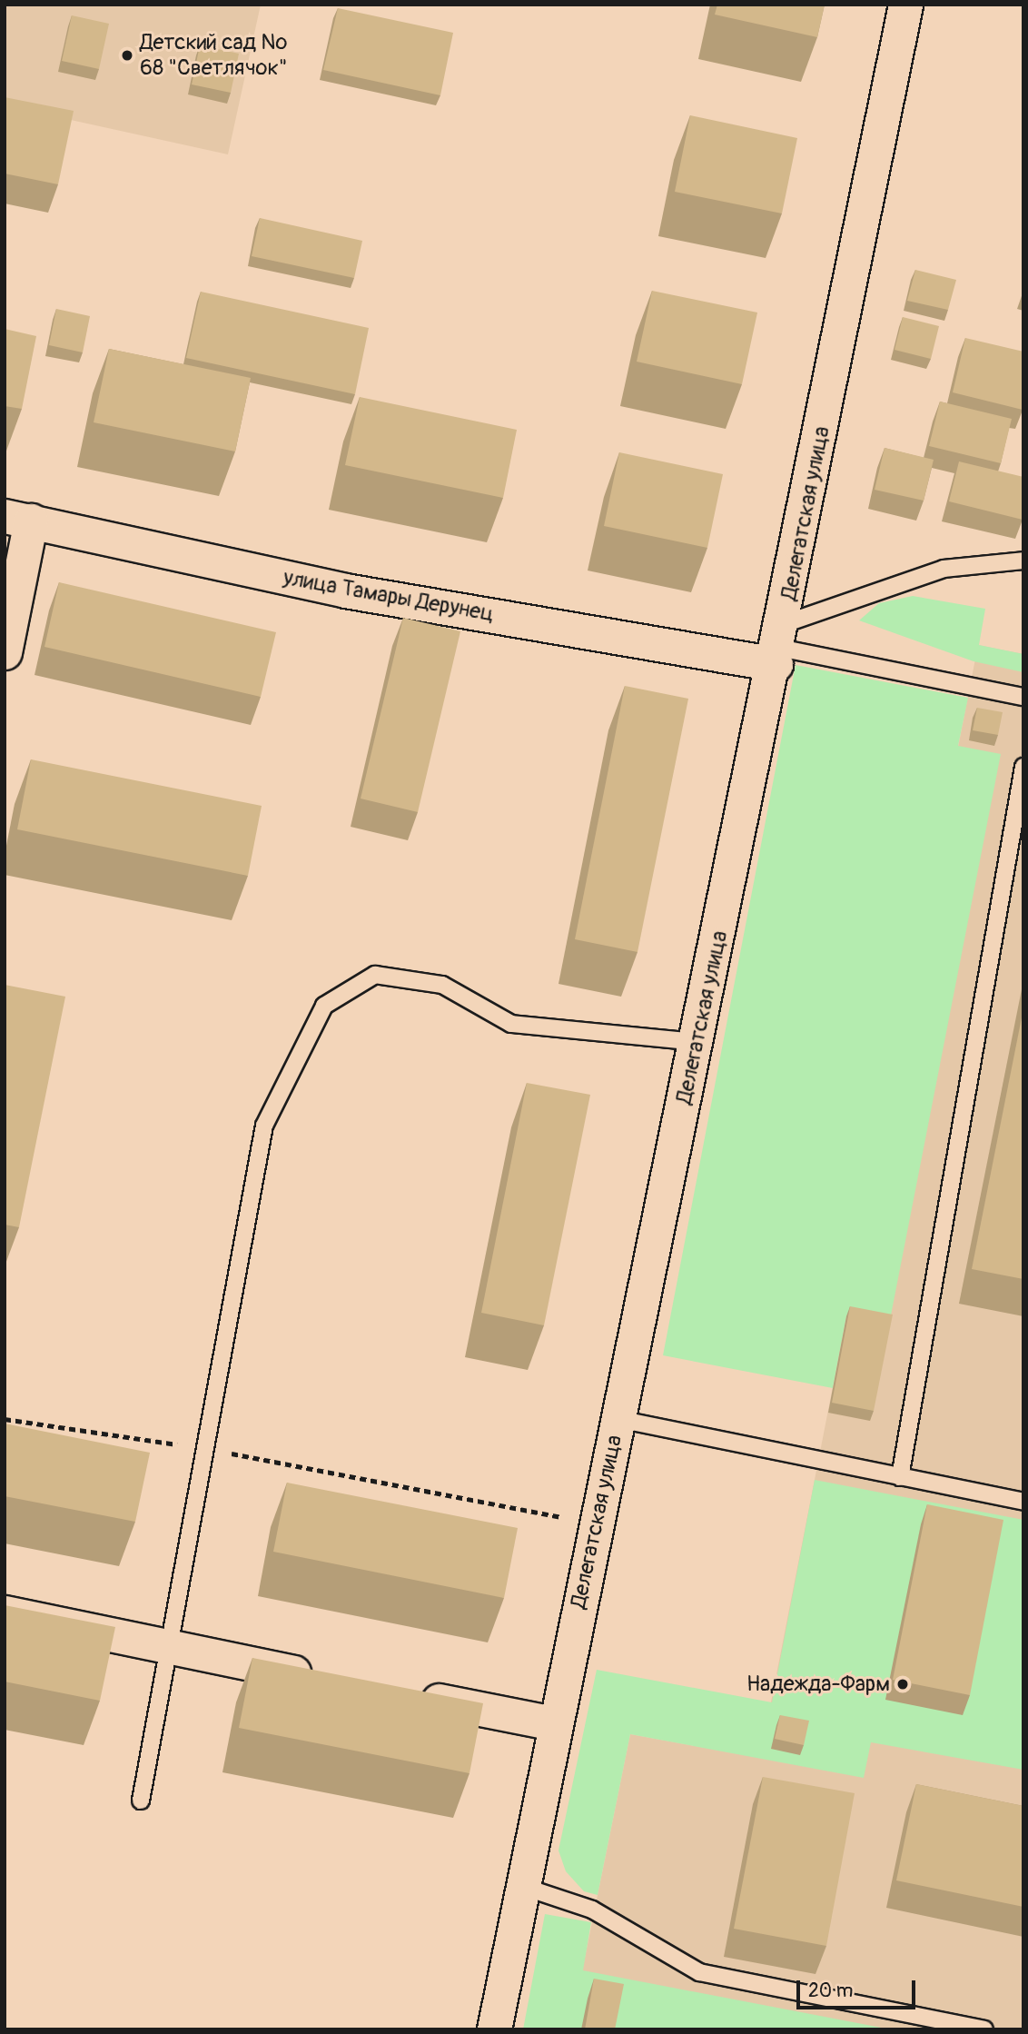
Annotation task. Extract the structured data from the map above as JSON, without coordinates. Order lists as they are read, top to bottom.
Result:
{
  "streets": {
    "street": ["Делегатская улица", "улица Тамары Дерунец"]
  },
  "crossings": [
    ["Делегатская улица", "улица Тамары Дерунец"]
  ],
  "places": ["Детский сад № 68 \"Светлячок\"", "Надежда-Фарм"],
  "scale_bar": "20 m"
}
